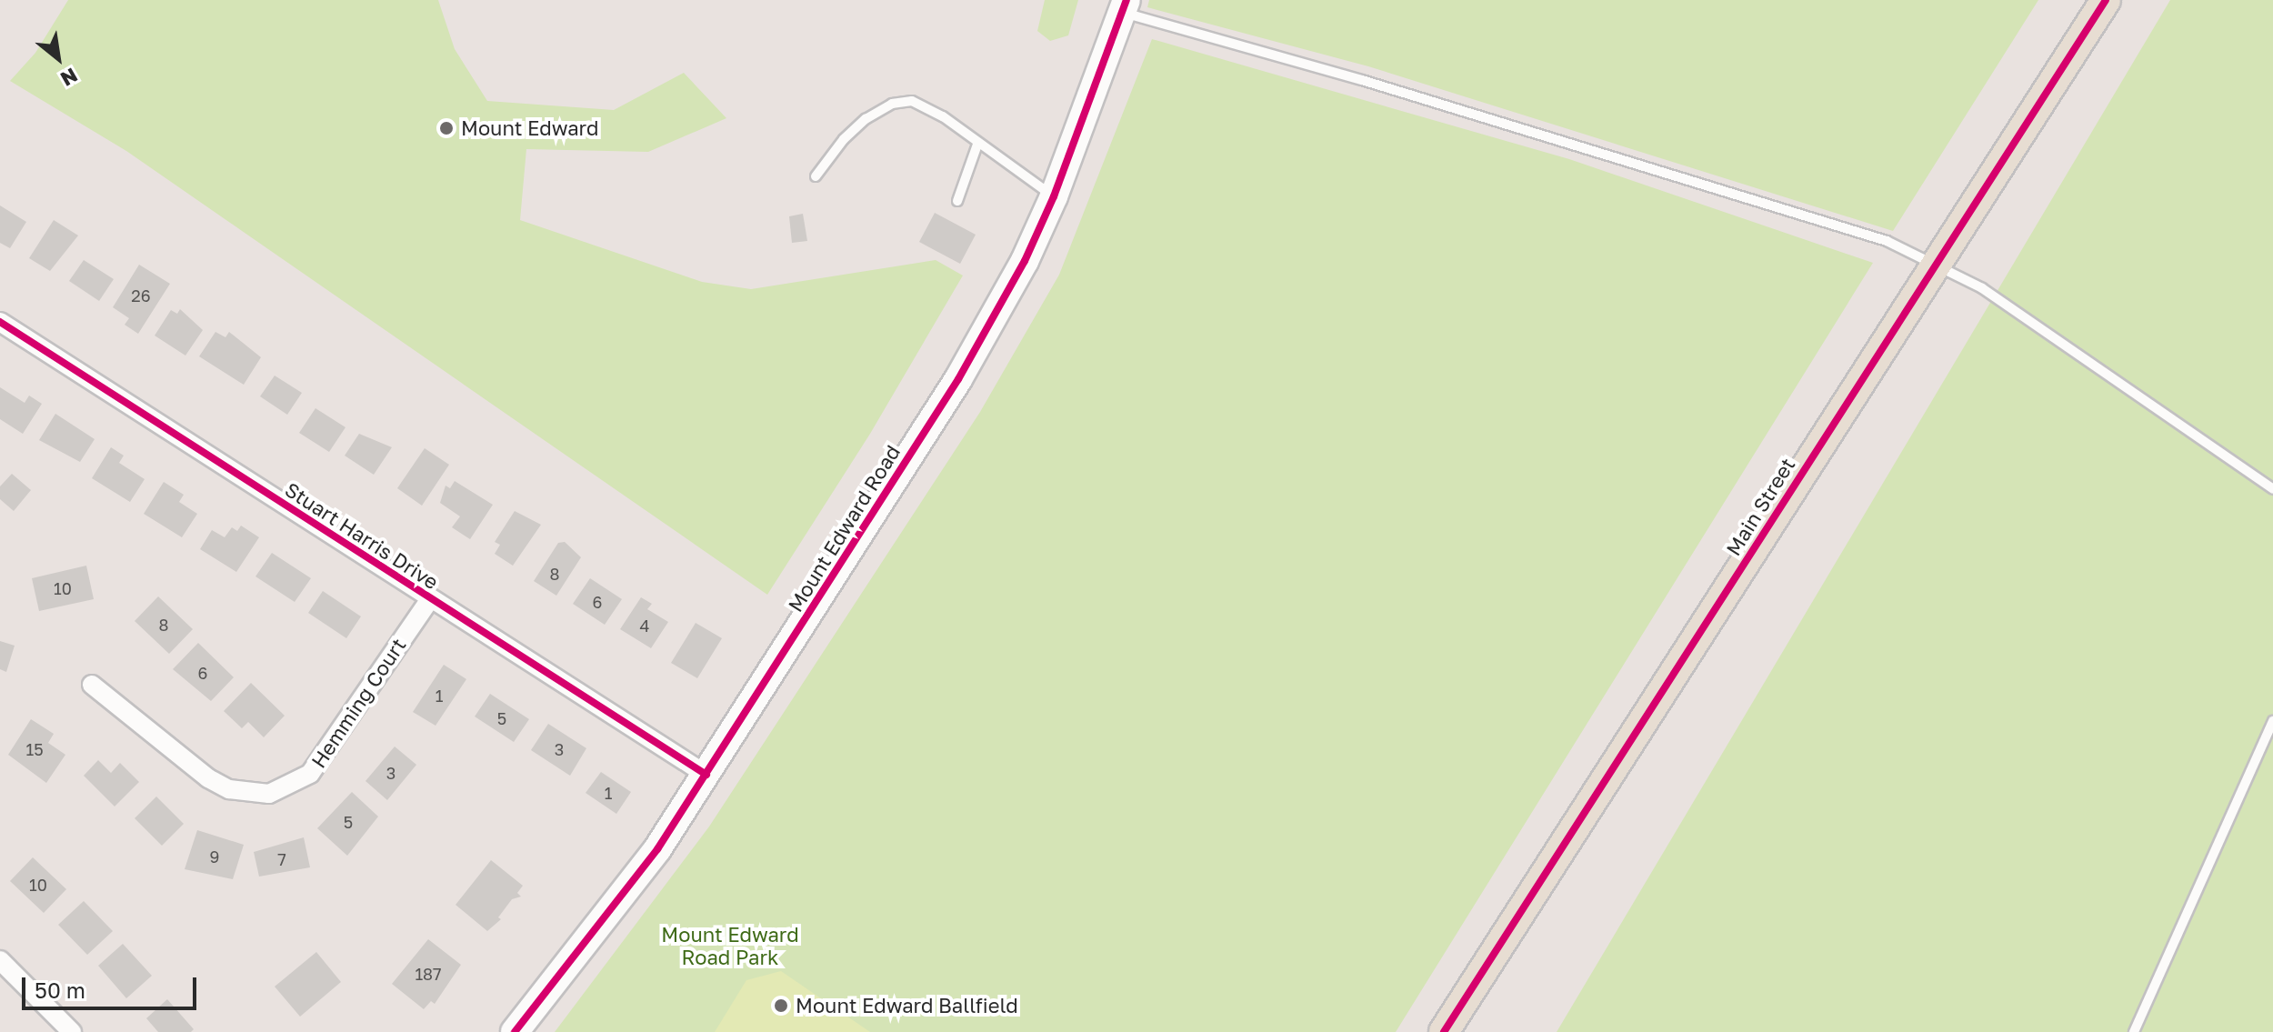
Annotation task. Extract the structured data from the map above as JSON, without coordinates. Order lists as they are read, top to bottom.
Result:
{
  "streets": {
    "main road": ["Main Street"],
    "street": ["Mount Edward Road", "Stuart Harris Drive", "Hemming Court"]
  },
  "crossings": [
    ["Mount Edward Road", "Stuart Harris Drive"],
    ["Stuart Harris Drive", "Hemming Court"]
  ],
  "parks": ["Mount Edward Road Park"],
  "places": ["Mount Edward", "Mount Edward Ballfield"],
  "house_numbers": [
    "26",
    "8",
    "10",
    "6",
    "8",
    "4",
    "6",
    "1",
    "5",
    "15",
    "3",
    "3",
    "1",
    "5",
    "9",
    "7",
    "10",
    "187"
  ],
  "scale_bar": "50 m",
  "north": "bottom right"
}
